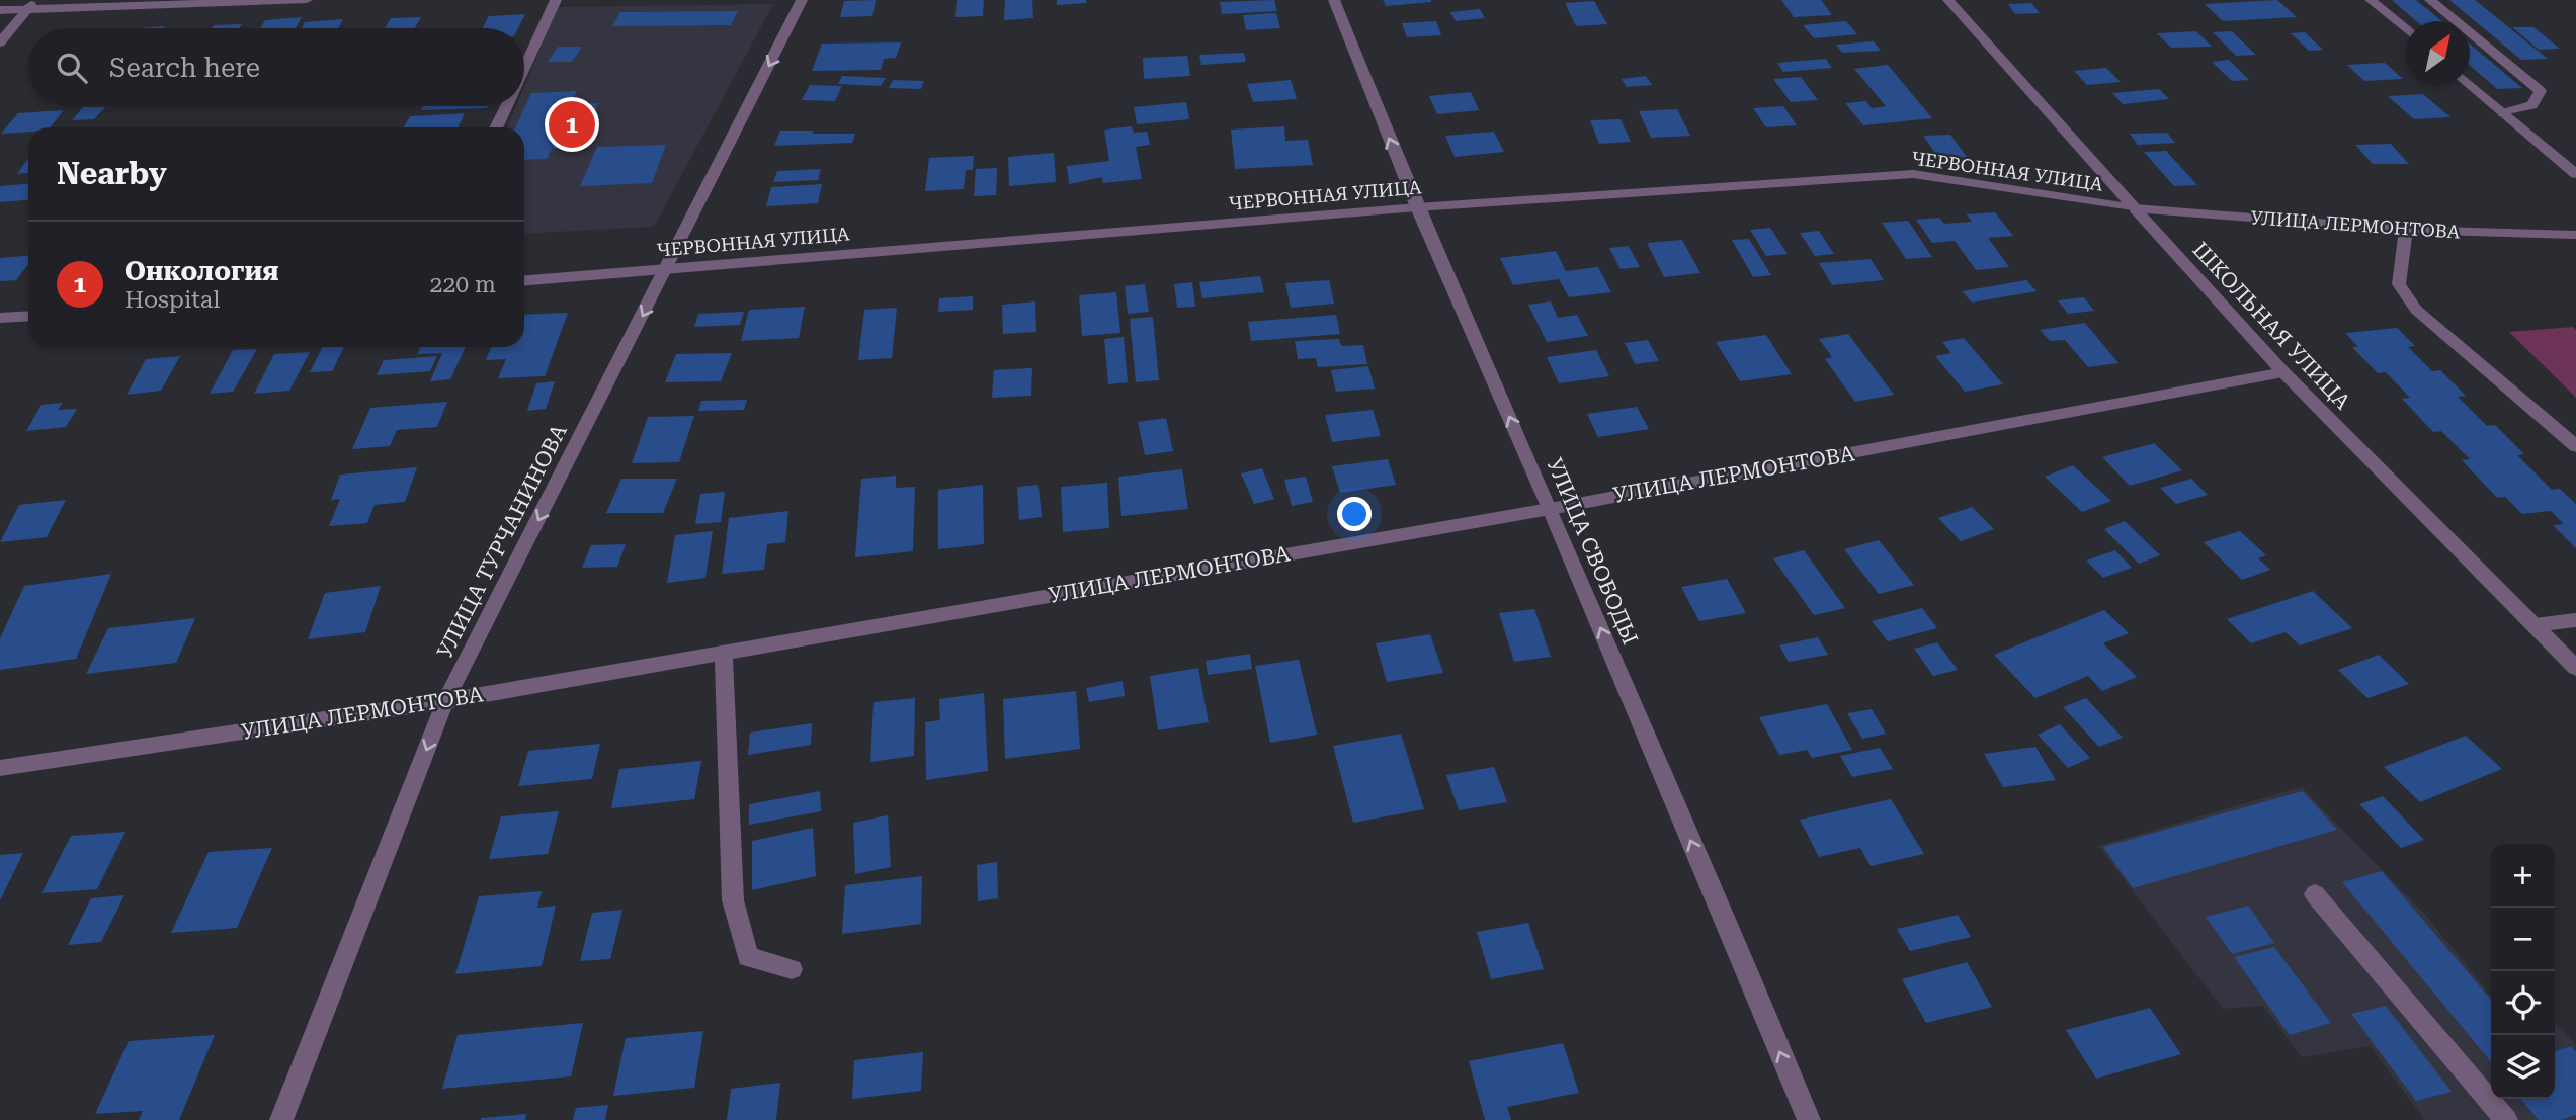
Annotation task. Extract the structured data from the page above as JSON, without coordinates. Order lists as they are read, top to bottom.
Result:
{
  "streets": {
    "street": [
      "ЧЕРВОННАЯ УЛИЦА",
      "УЛИЦА ЛЕРМОНТОВА",
      "ШКОЛЬНАЯ УЛИЦА",
      "УЛИЦА ТУРЧАНИНОВА",
      "УЛИЦА СВОБОДЫ"
    ]
  },
  "crossings": [
    ["ЧЕРВОННАЯ УЛИЦА", "УЛИЦА ЛЕРМОНТОВА"],
    ["ЧЕРВОННАЯ УЛИЦА", "ШКОЛЬНАЯ УЛИЦА"],
    ["ЧЕРВОННАЯ УЛИЦА", "УЛИЦА ТУРЧАНИНОВА"],
    ["ЧЕРВОННАЯ УЛИЦА", "УЛИЦА СВОБОДЫ"],
    ["УЛИЦА ЛЕРМОНТОВА", "ШКОЛЬНАЯ УЛИЦА"],
    ["УЛИЦА ЛЕРМОНТОВА", "УЛИЦА ТУРЧАНИНОВА"],
    ["УЛИЦА ЛЕРМОНТОВА", "УЛИЦА СВОБОДЫ"]
  ],
  "one_way": ["УЛИЦА ТУРЧАНИНОВА", "УЛИЦА СВОБОДЫ"],
  "north": "top right",
  "page": {
    "search": "Search here",
    "pins": "1",
    "heading": "Nearby",
    "list": [
      {
        "mark": "1",
        "name": "Онкология",
        "note": "Hospital",
        "value": "220 m"
      }
    ],
    "map_buttons": ["+", "−"]
  }
}
